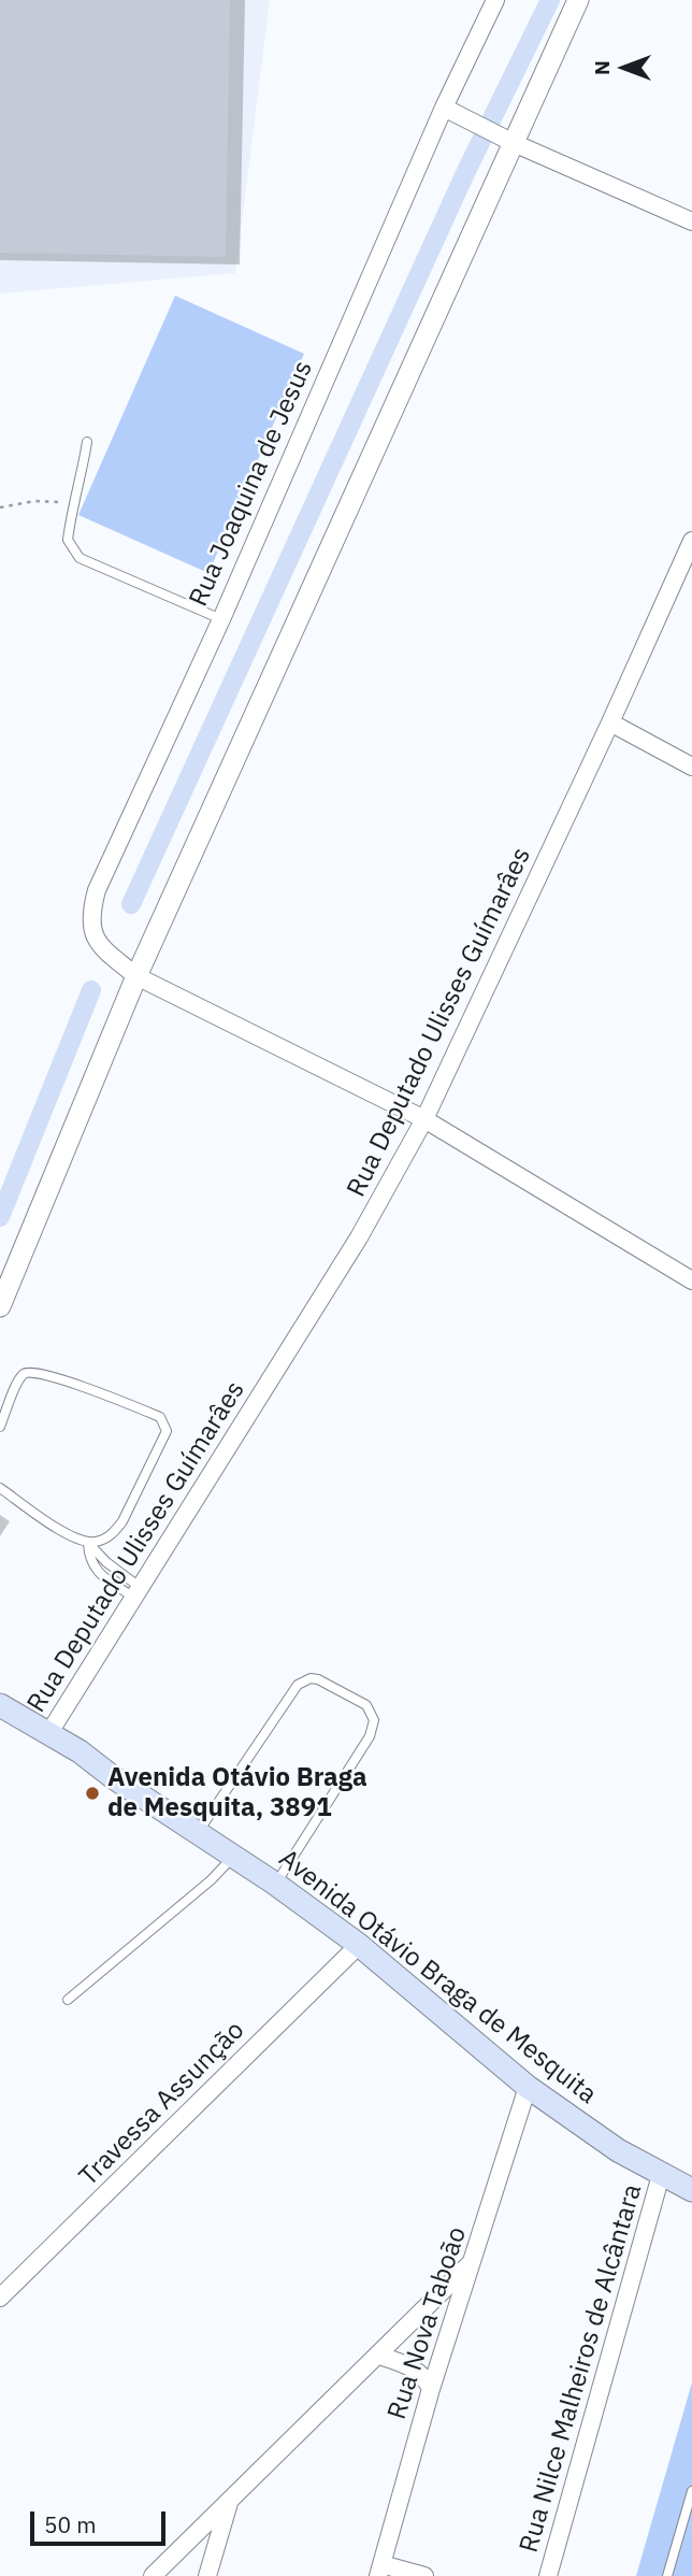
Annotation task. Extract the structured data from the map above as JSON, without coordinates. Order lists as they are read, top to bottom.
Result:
{
  "streets": {
    "main road": ["Avenida Otávio Braga de Mesquita"],
    "street": [
      "Rua Joaquina de Jesus",
      "Rua Deputado Ulisses Guímarâes",
      "Travessa Assunção",
      "Rua Nova Taboão",
      "Rua Nilce Malheiros de Alcântara"
    ]
  },
  "crossings": [
    ["Rua Joaquina de Jesus", "Rua Deputado Ulisses Guímarâes"],
    ["Rua Deputado Ulisses Guímarâes", "Avenida Otávio Braga de Mesquita"],
    ["Avenida Otávio Braga de Mesquita", "Travessa Assunção"],
    ["Avenida Otávio Braga de Mesquita", "Rua Nova Taboão"],
    ["Avenida Otávio Braga de Mesquita", "Rua Nilce Malheiros de Alcântara"]
  ],
  "places": ["Avenida Otávio Braga de Mesquita, 3891"],
  "scale_bar": "50 m",
  "north": "left"
}
